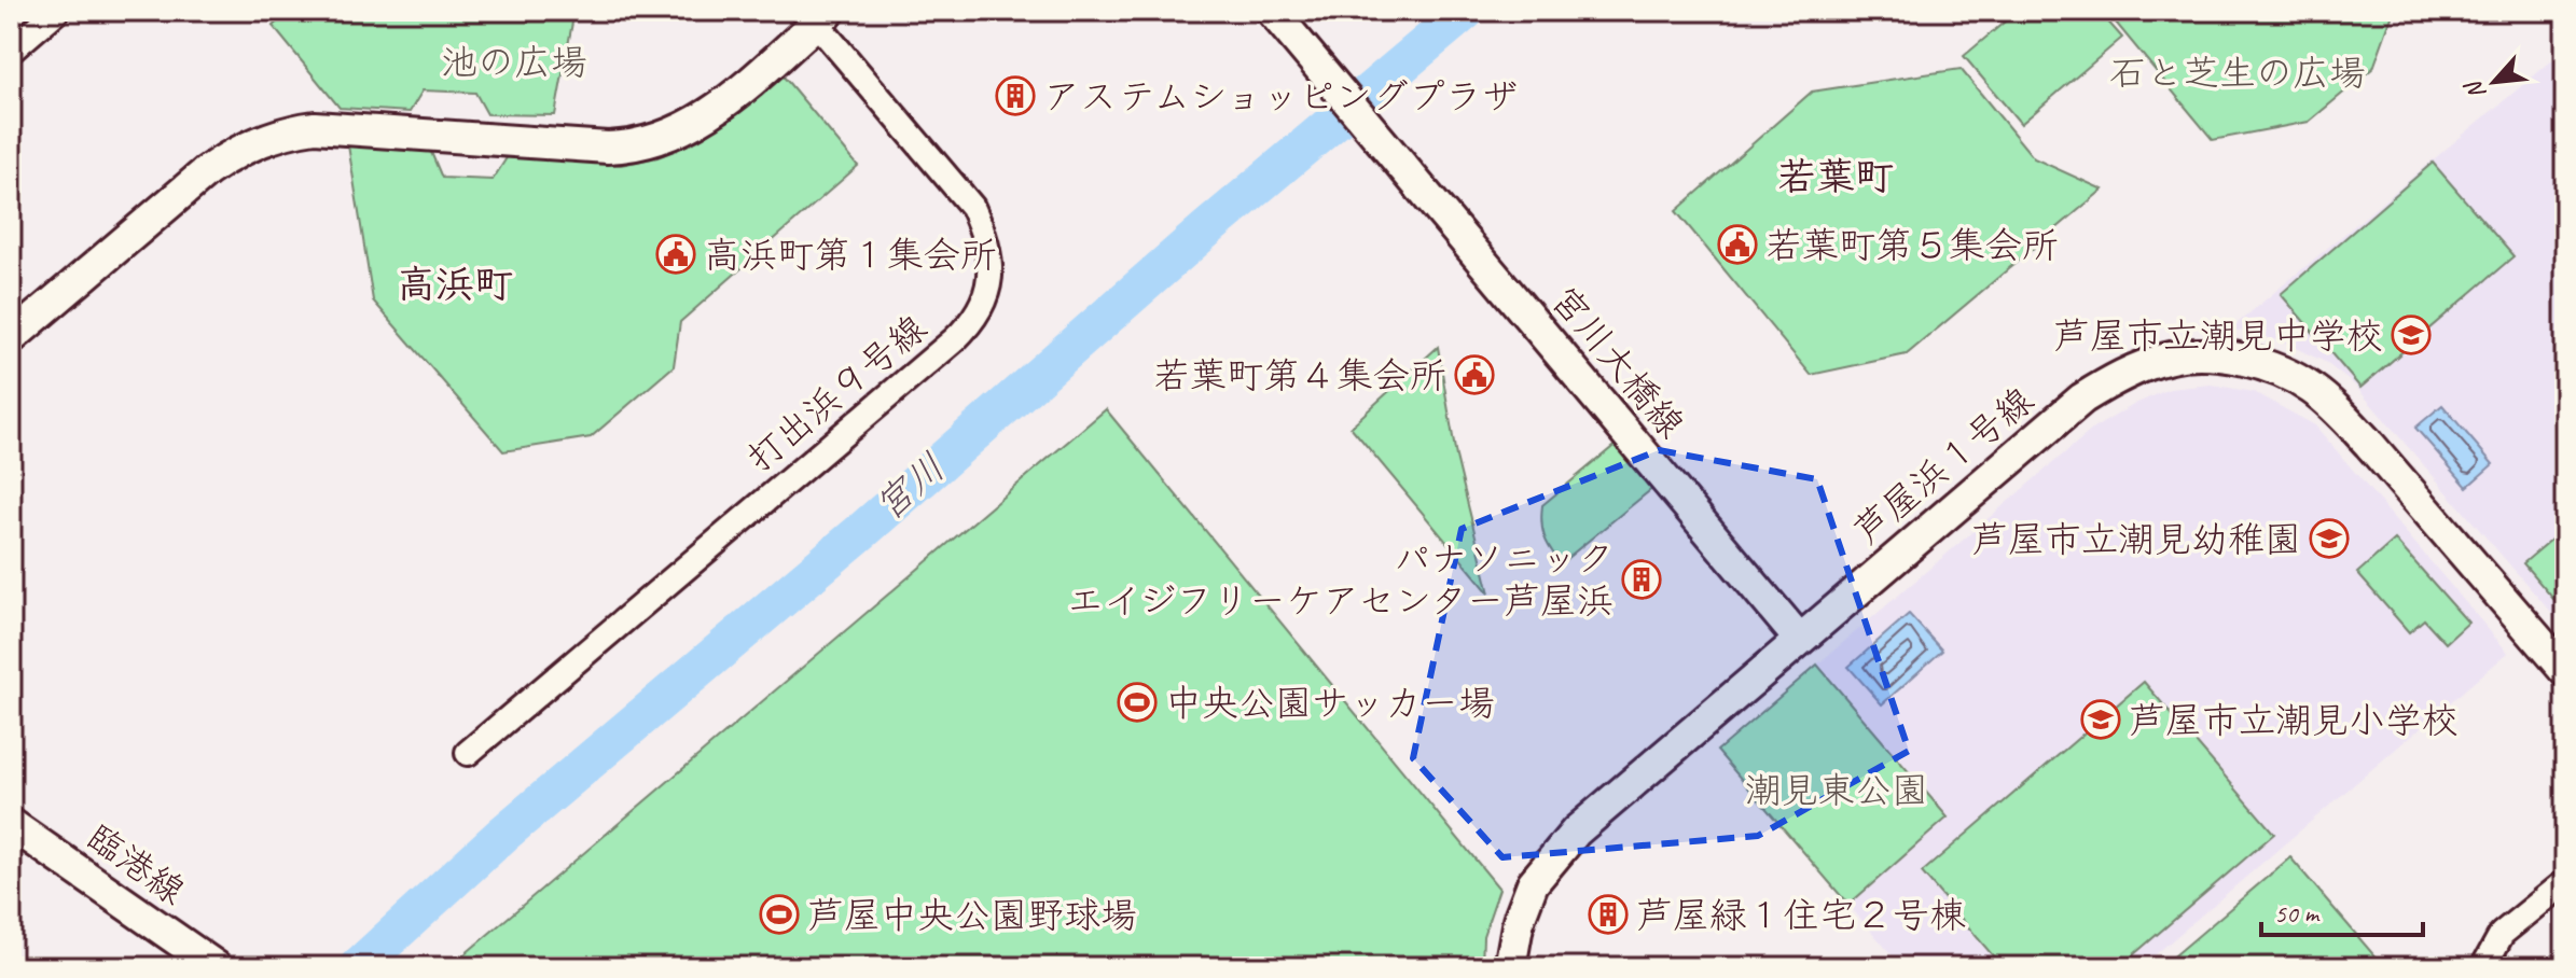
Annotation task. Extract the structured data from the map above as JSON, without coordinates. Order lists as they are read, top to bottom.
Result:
{
  "streets": {
    "street": [
      "宮川大橋線",
      "打出浜９号線",
      "芦屋浜１号線",
      "臨港線"
    ]
  },
  "crossings": [
    ["宮川大橋線", "芦屋浜１号線"]
  ],
  "districts": ["若葉町", "高浜町"],
  "water": ["宮川"],
  "parks": ["池の広場", "石と芝生の広場", "潮見東公園"],
  "places": {
    "building": ["アステムショッピングプラザ", "パナソニック エイジフリーケアセンター芦屋浜", "芦屋緑１住宅２号棟"],
    "public building": ["若葉町第５集会所", "高浜町第１集会所", "若葉町第４集会所"],
    "school or university": ["芦屋市立潮見中学校", "芦屋市立潮見幼稚園", "芦屋市立潮見小学校"],
    "sports": ["中央公園サッカー場", "芦屋中央公園野球場"]
  },
  "scale_bar": "50 m",
  "north": "bottom left"
}
